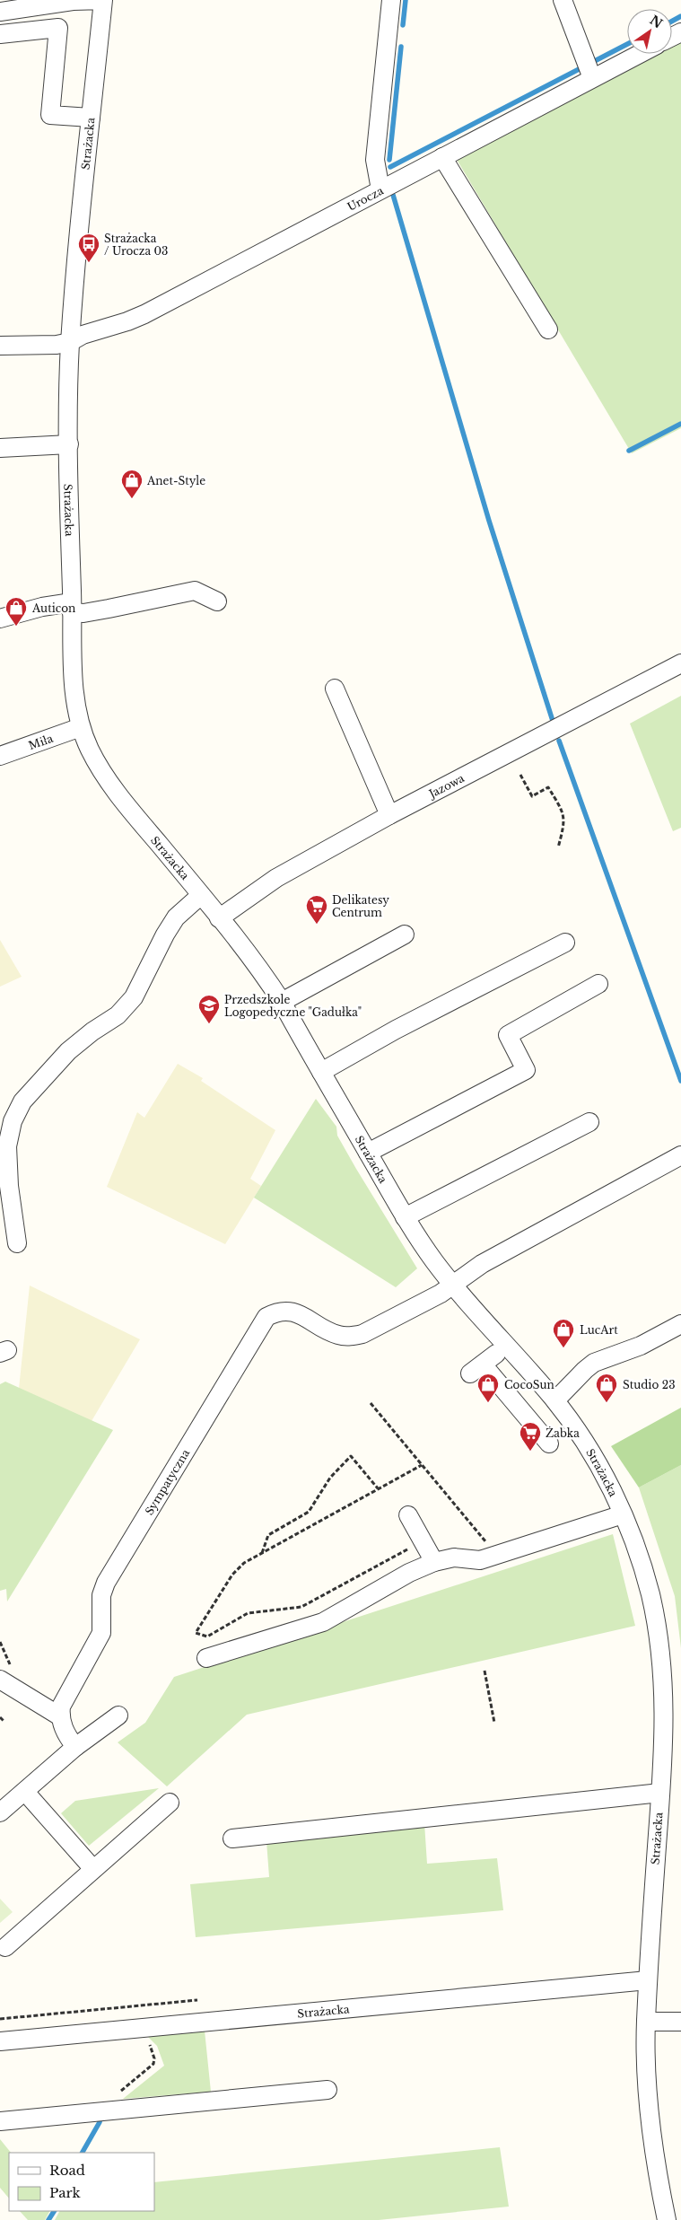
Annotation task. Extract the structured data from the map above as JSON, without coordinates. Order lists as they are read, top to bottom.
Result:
{
  "streets": {
    "street": [
      "Strażacka",
      "Urocza",
      "Miła",
      "Jazowa",
      "Sympatyczna"
    ]
  },
  "crossings": [
    ["Strażacka", "Urocza"],
    ["Strażacka", "Miła"],
    ["Strażacka", "Jazowa"],
    ["Strażacka", "Sympatyczna"]
  ],
  "places": {
    "bus stop": ["Strażacka / Urocza 03"],
    "shop": [
      "Anet-Style",
      "Auticon",
      "LucArt",
      "CocoSun",
      "Studio 23"
    ],
    "supermarket": ["Delikatesy Centrum", "Żabka"],
    "school or university": ["Przedszkole Logopedyczne \"Gadułka\""]
  },
  "legend": ["Road", "Park"],
  "north": "top right"
}
